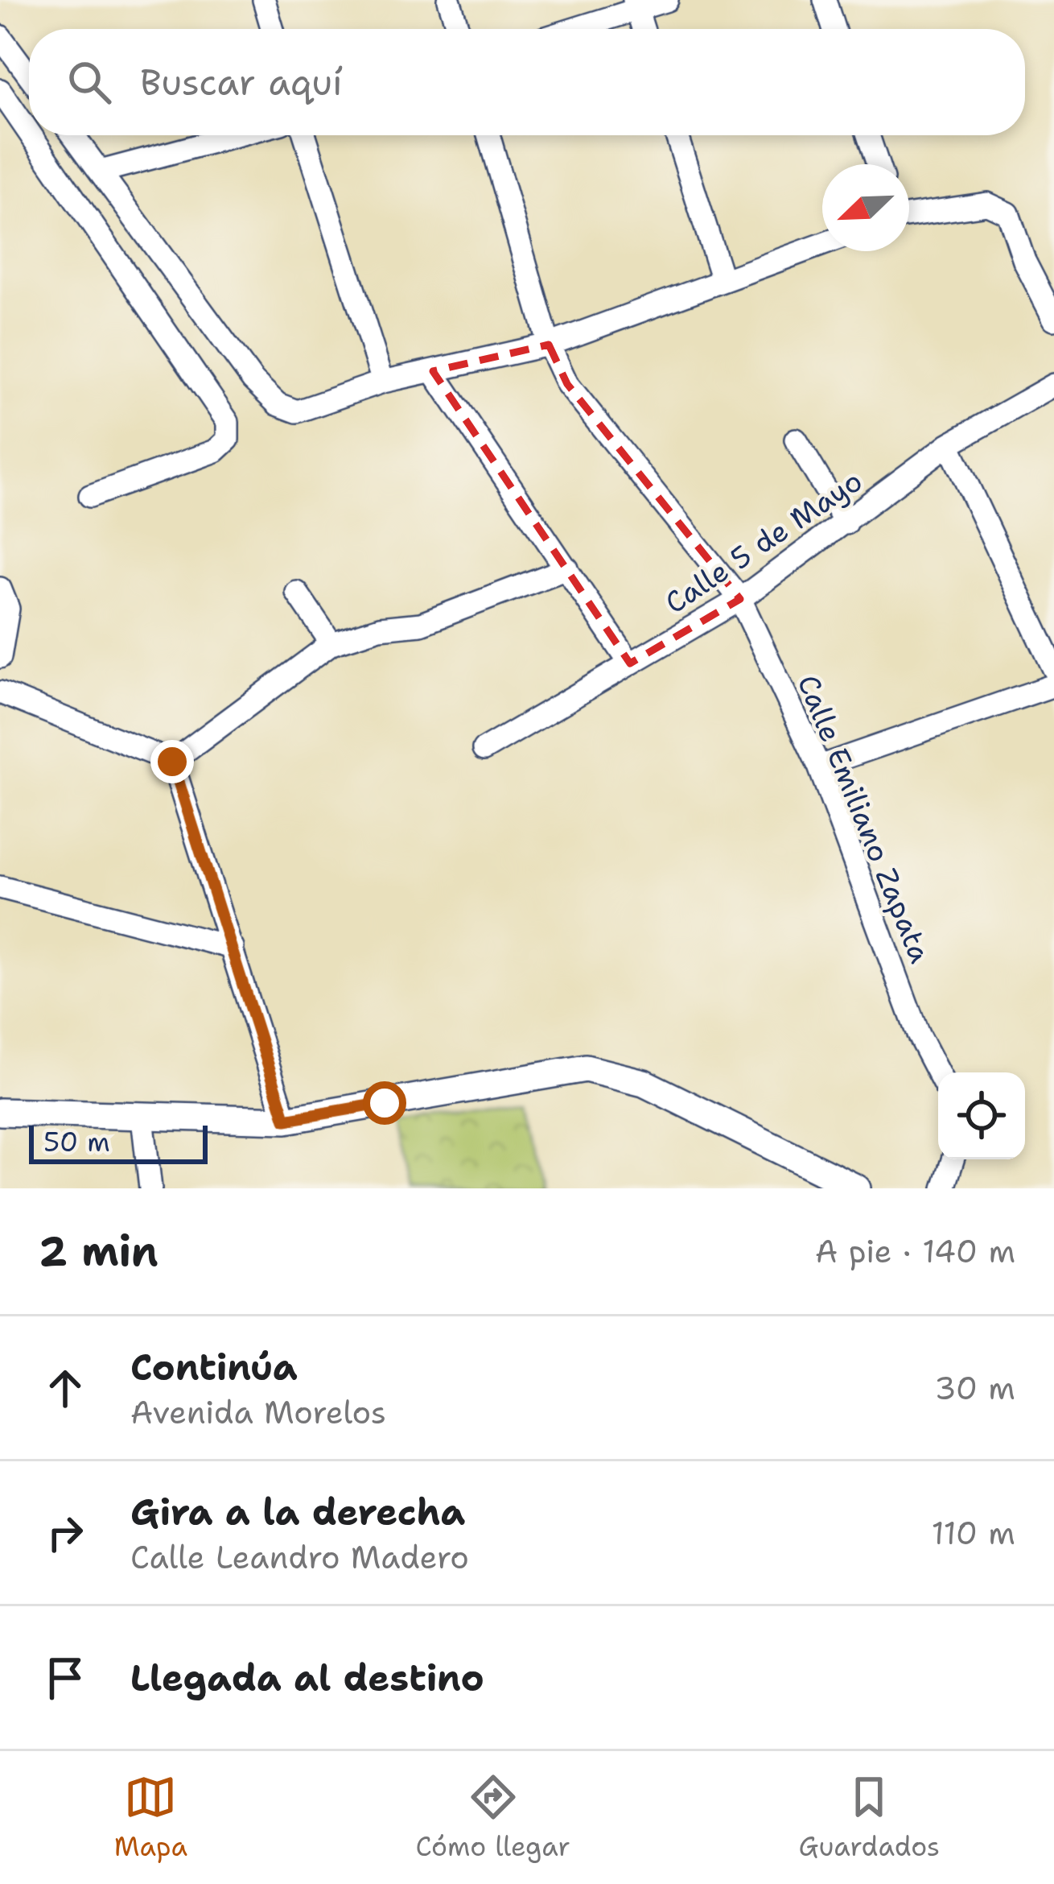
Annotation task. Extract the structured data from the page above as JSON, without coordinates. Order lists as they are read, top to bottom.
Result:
{
  "streets": {
    "street": ["Calle 5 de Mayo", "Calle Emiliano Zapata"]
  },
  "crossings": [
    ["Calle 5 de Mayo", "Calle Emiliano Zapata"]
  ],
  "scale_bar": "50 m",
  "north": "bottom left",
  "page": {
    "search": "Buscar aquí",
    "scale": "50 m",
    "heading": ["2 min", "A pie · 140 m"],
    "list": [
      ["Continúa", "Avenida Morelos", "30 m"],
      ["Gira a la derecha", "Calle Leandro Madero", "110 m"],
      "Llegada al destino"
    ],
    "nav": ["Mapa", "Cómo llegar", "Guardados"]
  }
}
